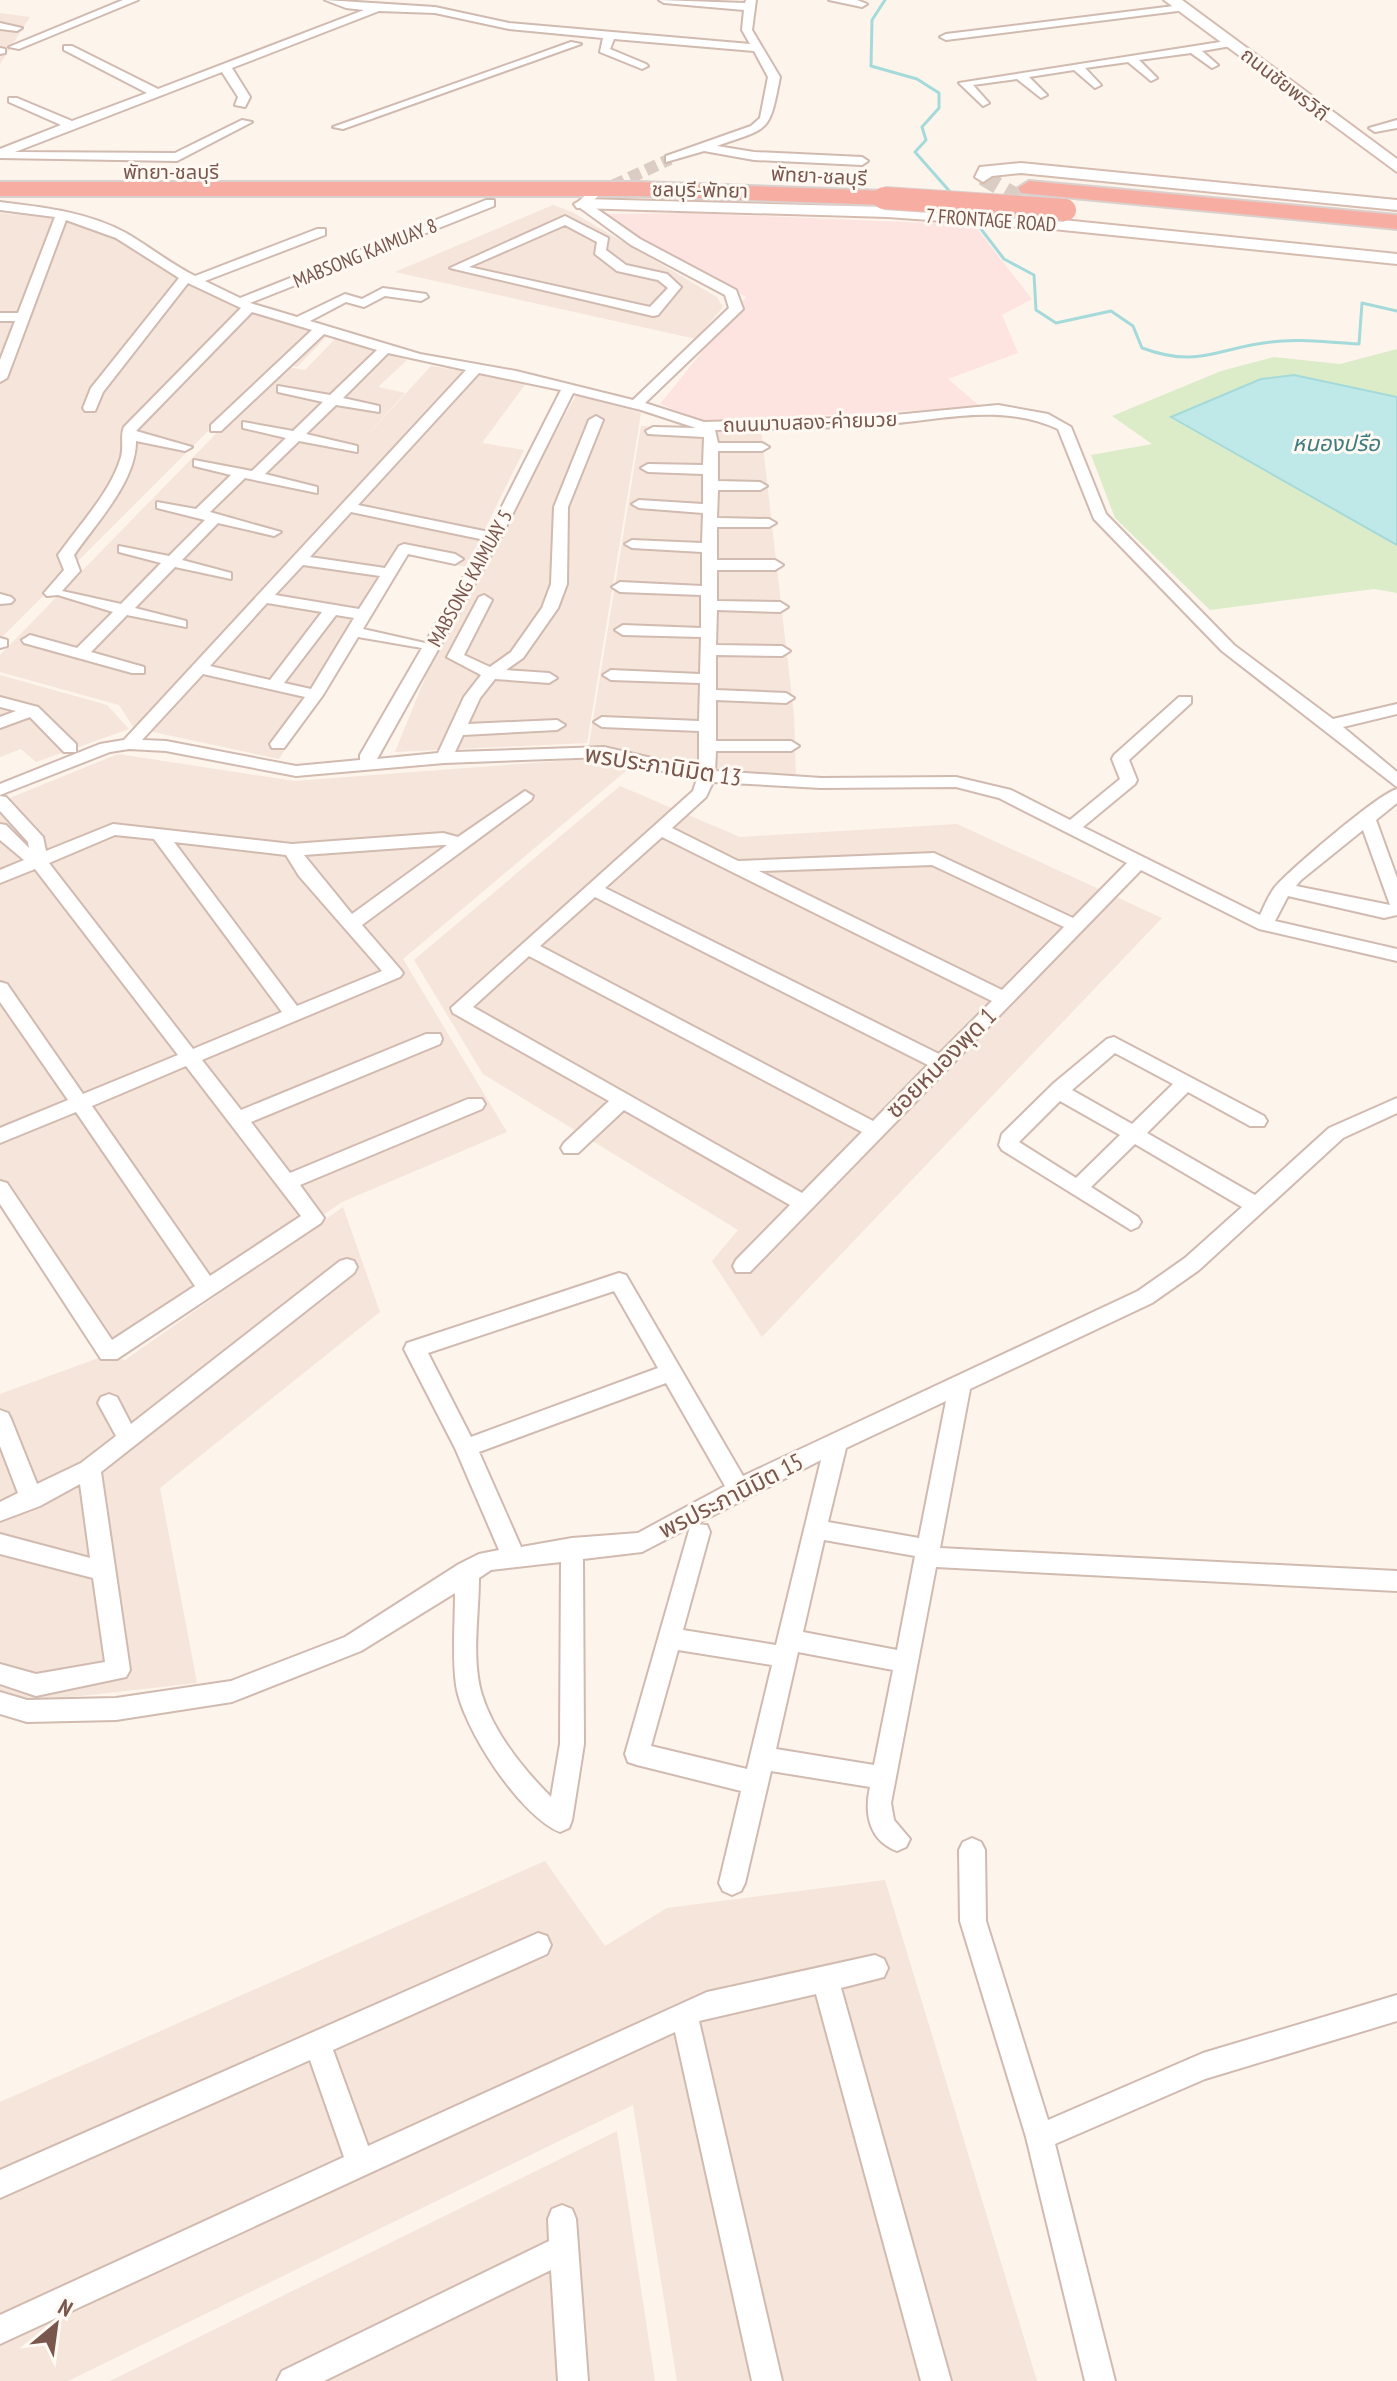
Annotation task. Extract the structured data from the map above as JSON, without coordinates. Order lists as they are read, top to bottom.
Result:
{
  "streets": {
    "highway": ["พัทยา-ชลบุรี", "ชลบุรี-พัทยา"],
    "street": [
      "ถนนชัยพรวิถี",
      "7 FRONTAGE ROAD",
      "MABSONG KAIMUAY 8",
      "ถนนมาบสอง-ค่ายมวย",
      "MABSONG KAIMUAY 5",
      "พรประภานิมิต 13",
      "ซอยหนองพุด 1",
      "พรประภานิมิต 15"
    ]
  },
  "crossings": [
    ["พัทยา-ชลบุรี", "ชลบุรี-พัทยา"],
    ["พัทยา-ชลบุรี", "7 FRONTAGE ROAD"],
    ["ชลบุรี-พัทยา", "7 FRONTAGE ROAD"],
    ["MABSONG KAIMUAY 8", "ถนนมาบสอง-ค่ายมวย"],
    ["ถนนมาบสอง-ค่ายมวย", "MABSONG KAIMUAY 5"],
    ["MABSONG KAIMUAY 5", "พรประภานิมิต 13"],
    ["พรประภานิมิต 13", "ซอยหนองพุด 1"]
  ],
  "water": ["หนองปรือ"],
  "north": "top right"
}
